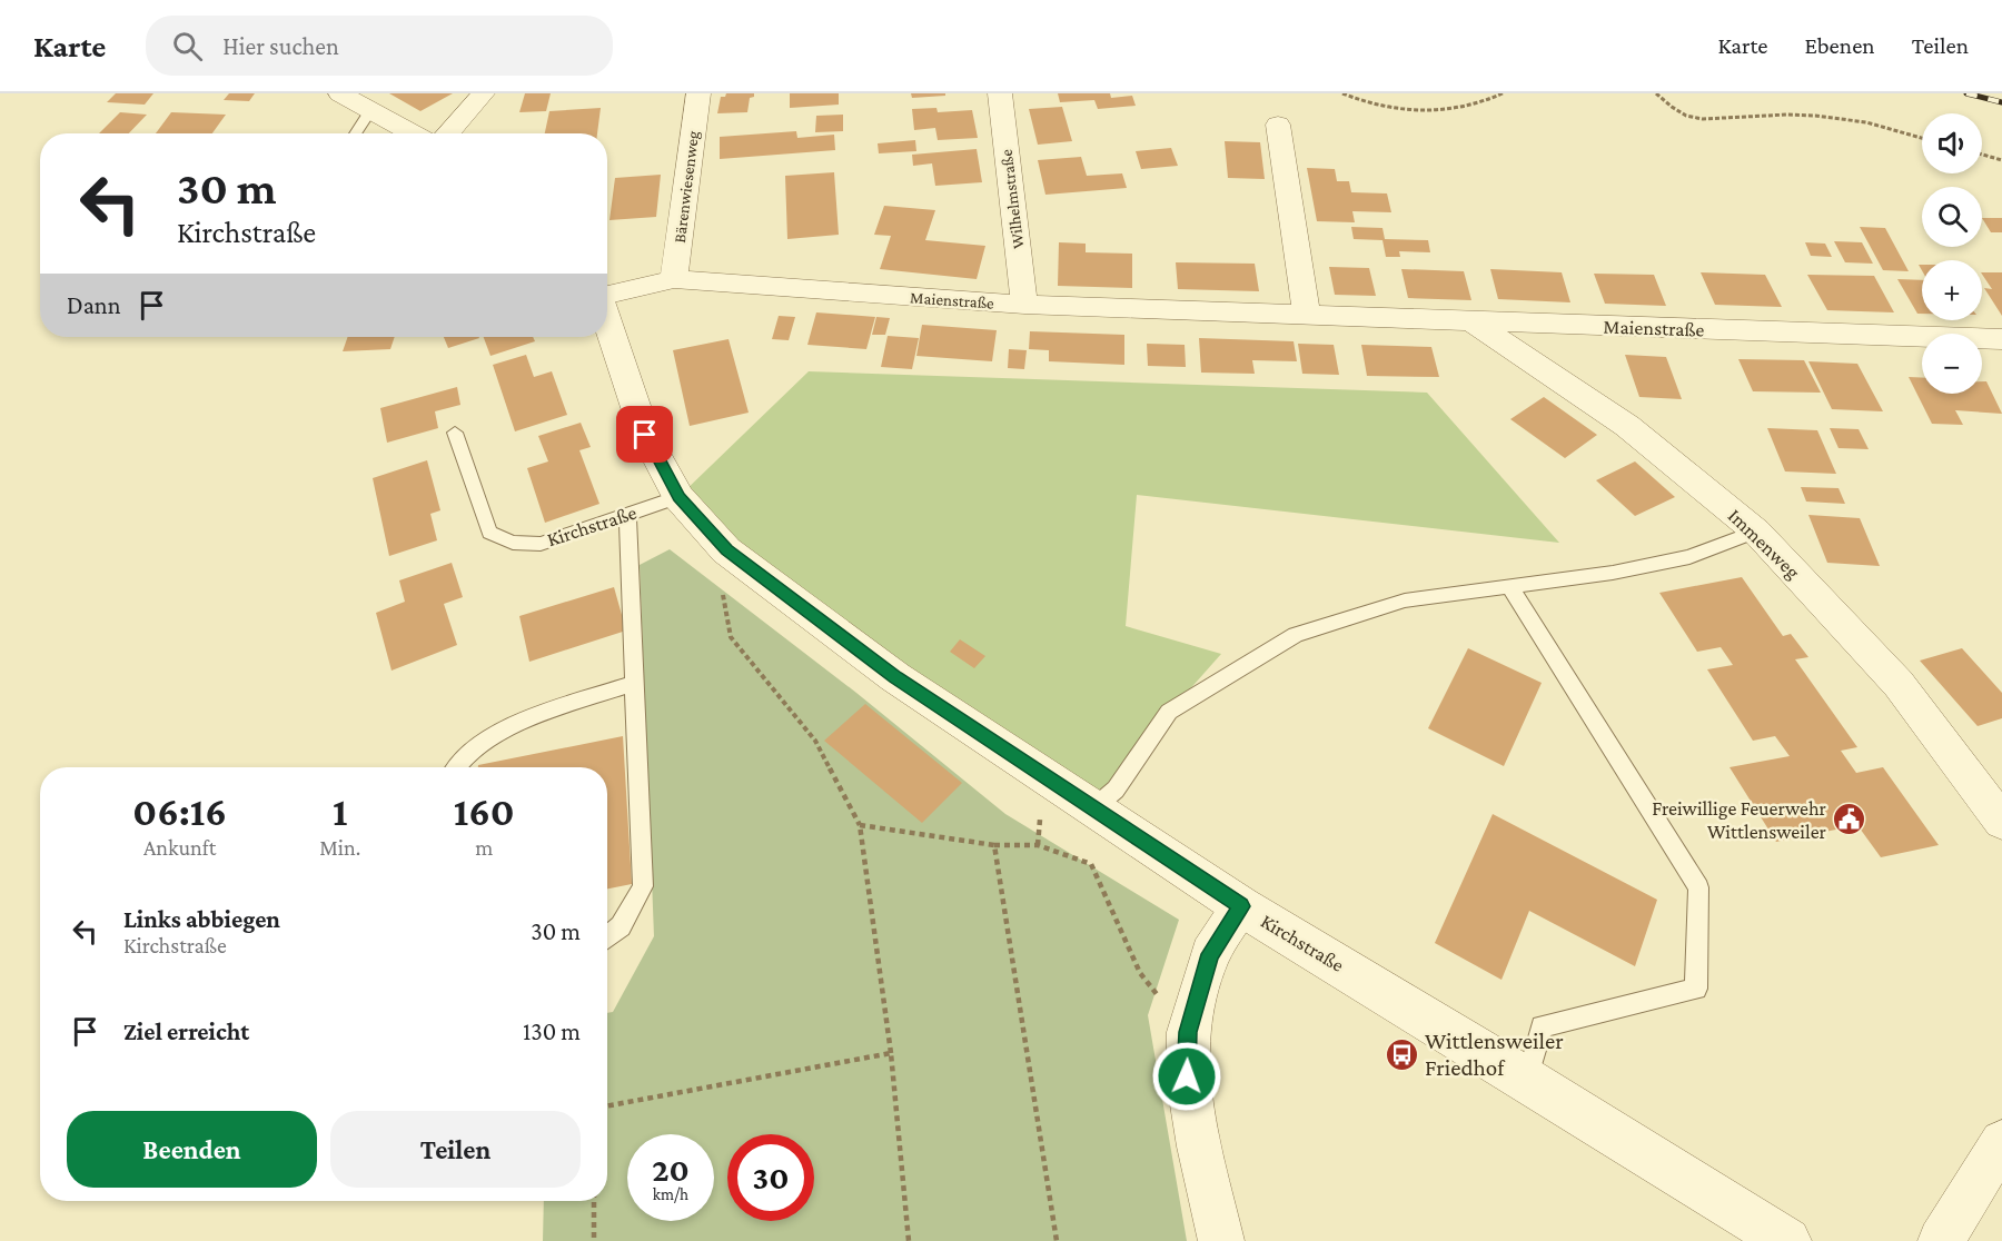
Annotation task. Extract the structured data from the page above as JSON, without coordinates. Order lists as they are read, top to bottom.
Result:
{
  "streets": {
    "street": [
      "Bärenwiesenweg",
      "Wilhelmstraße",
      "Maienstraße",
      "Kirchstraße",
      "Immenweg"
    ]
  },
  "crossings": [
    ["Bärenwiesenweg", "Maienstraße"],
    ["Wilhelmstraße", "Maienstraße"],
    ["Maienstraße", "Immenweg"]
  ],
  "places": {
    "public building": ["Freiwillige Feuerwehr Wittlensweiler"],
    "bus stop": ["Wittlensweiler Friedhof"]
  },
  "page": {
    "header": "Karte",
    "search": "Hier suchen",
    "nav": ["Karte", "Ebenen", "Teilen"],
    "map_buttons": ["+", "−"],
    "turn": ["30 m", "Kirchstraße"],
    "then": "Dann",
    "eta": [
      "06:16",
      "Ankunft",
      "1",
      "Min.",
      "160",
      "m"
    ],
    "list": [
      {
        "name": "Links abbiegen",
        "note": "Kirchstraße",
        "value": "30 m"
      },
      {
        "name": "Ziel erreicht",
        "value": "130 m"
      }
    ],
    "buttons": ["Beenden", "Teilen"],
    "speed": "20 km/h",
    "limit": "30"
  }
}
